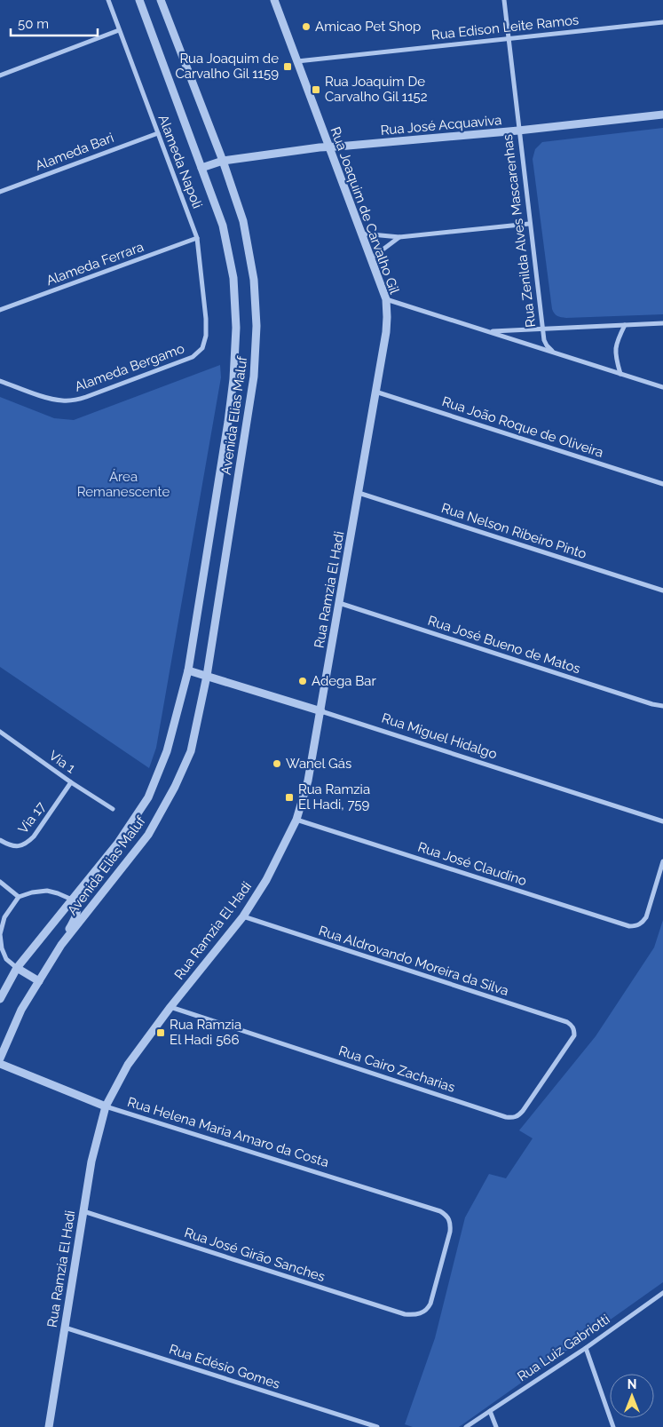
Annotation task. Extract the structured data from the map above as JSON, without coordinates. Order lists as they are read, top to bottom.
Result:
{
  "streets": {
    "street": [
      "Rua Edison Leite Ramos",
      "Rua José Acquaviva",
      "Alameda Bari",
      "Alameda Napoli",
      "Rua Joaquim de Carvalho Gil",
      "Rua Zenilda Alves Mascarenhas",
      "Alameda Ferrara",
      "Alameda Bergamo",
      "Avenida Elias Maluf",
      "Rua João Roque de Oliveira",
      "Rua Nelson Ribeiro Pinto",
      "Rua Ramzia El Hadi",
      "Rua José Bueno de Matos",
      "Rua Miguel Hidalgo",
      "Via 1",
      "Via 17",
      "Rua José Claudino",
      "Rua Aldrovando Moreira da Silva",
      "Rua Cairo Zacharias",
      "Rua Helena Maria Amaro da Costa",
      "Rua José Girão Sanches",
      "Rua Luiz Gabriotti",
      "Rua Edésio Gomes"
    ]
  },
  "crossings": [
    ["Rua Edison Leite Ramos", "Rua Joaquim de Carvalho Gil"],
    ["Rua Edison Leite Ramos", "Rua Zenilda Alves Mascarenhas"],
    ["Rua José Acquaviva", "Rua Joaquim de Carvalho Gil"],
    ["Rua José Acquaviva", "Rua Zenilda Alves Mascarenhas"],
    ["Rua José Acquaviva", "Avenida Elias Maluf"],
    ["Alameda Bari", "Alameda Napoli"],
    ["Alameda Napoli", "Alameda Ferrara"],
    ["Alameda Napoli", "Alameda Bergamo"],
    ["Rua Joaquim de Carvalho Gil", "Rua João Roque de Oliveira"],
    ["Rua Joaquim de Carvalho Gil", "Rua Ramzia El Hadi"],
    ["Avenida Elias Maluf", "Rua Miguel Hidalgo"],
    ["Rua Nelson Ribeiro Pinto", "Rua Ramzia El Hadi"],
    ["Rua Ramzia El Hadi", "Rua José Bueno de Matos"],
    ["Rua Ramzia El Hadi", "Rua Miguel Hidalgo"],
    ["Rua Ramzia El Hadi", "Rua José Claudino"],
    ["Rua Ramzia El Hadi", "Rua Aldrovando Moreira da Silva"],
    ["Rua Ramzia El Hadi", "Rua Cairo Zacharias"],
    ["Rua Ramzia El Hadi", "Rua Helena Maria Amaro da Costa"],
    ["Rua Ramzia El Hadi", "Rua José Girão Sanches"],
    ["Rua Ramzia El Hadi", "Rua Edésio Gomes"],
    ["Via 1", "Via 17"],
    ["Rua Aldrovando Moreira da Silva", "Rua Cairo Zacharias"],
    ["Rua Helena Maria Amaro da Costa", "Rua José Girão Sanches"]
  ],
  "parks": ["Área Remanescente"],
  "places": {
    "other": ["Amicao Pet Shop", "Adega Bar", "Wanel Gás"],
    "transit": [
      "Rua Joaquim de Carvalho Gil 1159",
      "Rua Joaquim De Carvalho Gil 1152",
      "Rua Ramzia El Hadi, 759",
      "Rua Ramzia El Hadi 566"
    ]
  },
  "scale_bar": "50 m",
  "north": "top"
}
